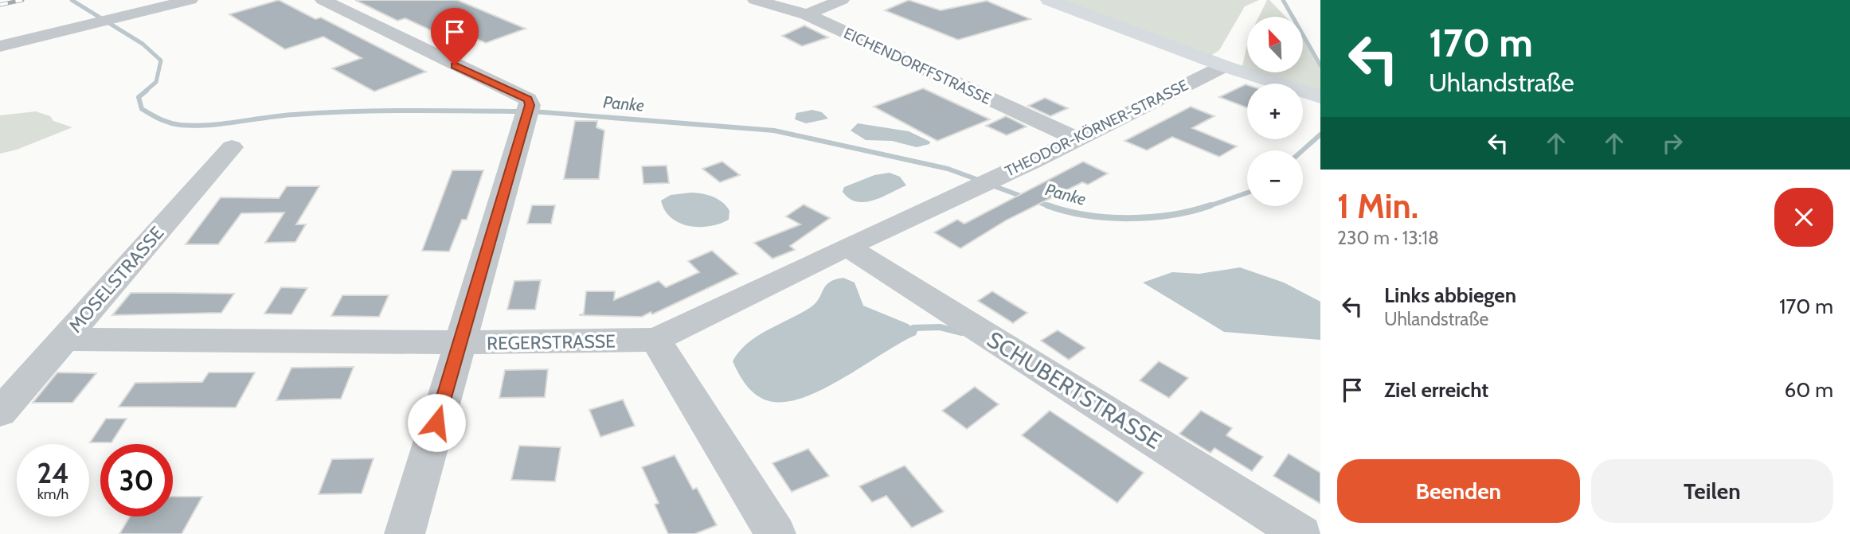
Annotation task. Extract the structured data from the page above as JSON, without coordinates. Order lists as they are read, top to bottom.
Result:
{
  "streets": {
    "street": [
      "EICHENDORFFSTRASSE",
      "THEODOR-KÖRNER-STRASSE",
      "MOSELSTRASSE",
      "REGERSTRASSE",
      "SCHUBERTSTRASSE"
    ]
  },
  "crossings": [
    ["EICHENDORFFSTRASSE", "THEODOR-KÖRNER-STRASSE"],
    ["THEODOR-KÖRNER-STRASSE", "REGERSTRASSE"],
    ["MOSELSTRASSE", "REGERSTRASSE"],
    ["REGERSTRASSE", "SCHUBERTSTRASSE"]
  ],
  "water": ["Panke"],
  "north": "top left",
  "page": {
    "turn": ["170 m", "Uhlandstraße"],
    "map_buttons": ["+", "−"],
    "heading": ["1 Min.", "230 m · 13:18"],
    "list": [
      {
        "name": "Links abbiegen",
        "note": "Uhlandstraße",
        "value": "170 m"
      },
      {
        "name": "Ziel erreicht",
        "value": "60 m"
      }
    ],
    "speed": "24 km/h",
    "limit": "30",
    "buttons": ["Beenden", "Teilen"]
  }
}
